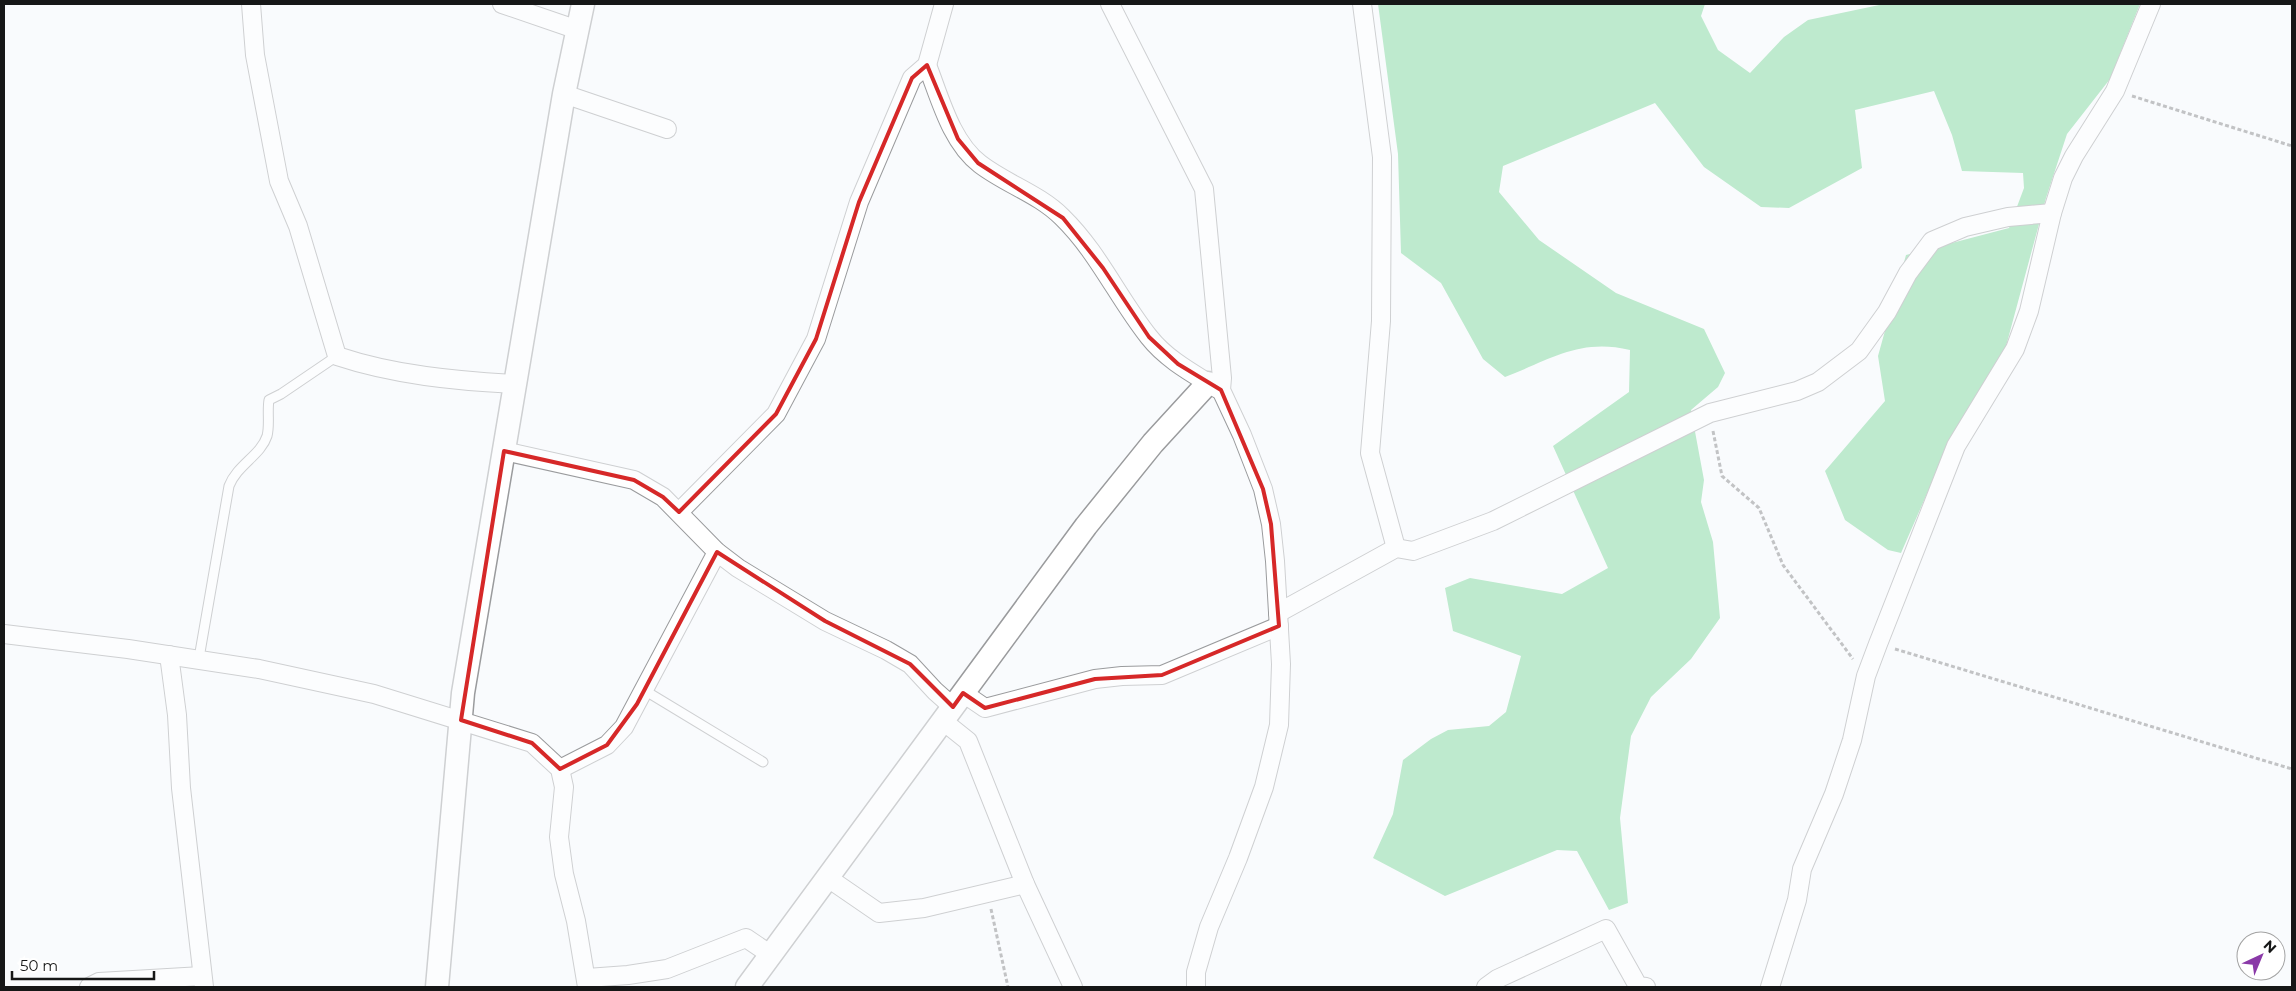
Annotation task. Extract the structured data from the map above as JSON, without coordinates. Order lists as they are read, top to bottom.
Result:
{
  "scale_bar": "50 m",
  "north": "top right"
}
